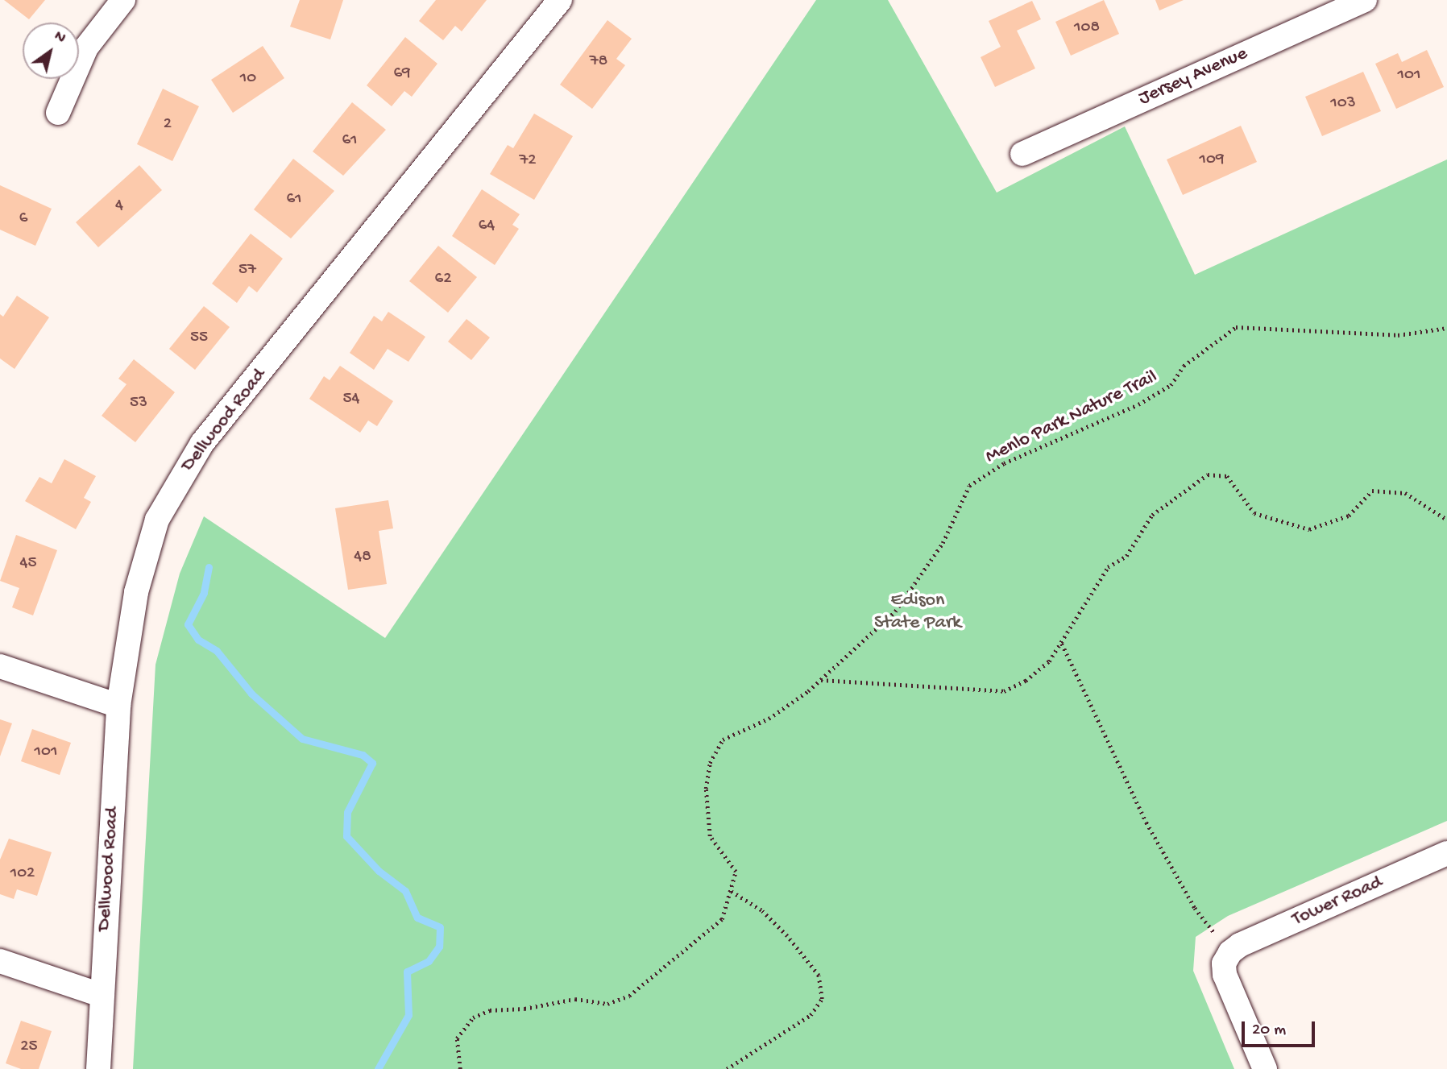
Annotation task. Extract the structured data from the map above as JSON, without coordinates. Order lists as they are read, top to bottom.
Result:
{
  "streets": {
    "street": ["Jersey Avenue", "Dellwood Road", "Tower Road"],
    "path": ["Menlo Park Nature Trail"]
  },
  "parks": ["Edison State Park"],
  "house_numbers": [
    "108",
    "78",
    "69",
    "101",
    "10",
    "103",
    "2",
    "61",
    "109",
    "72",
    "61",
    "4",
    "6",
    "64",
    "57",
    "62",
    "55",
    "54",
    "53",
    "48",
    "45",
    "101",
    "102",
    "25"
  ],
  "scale_bar": "20 m",
  "north": "top right"
}
